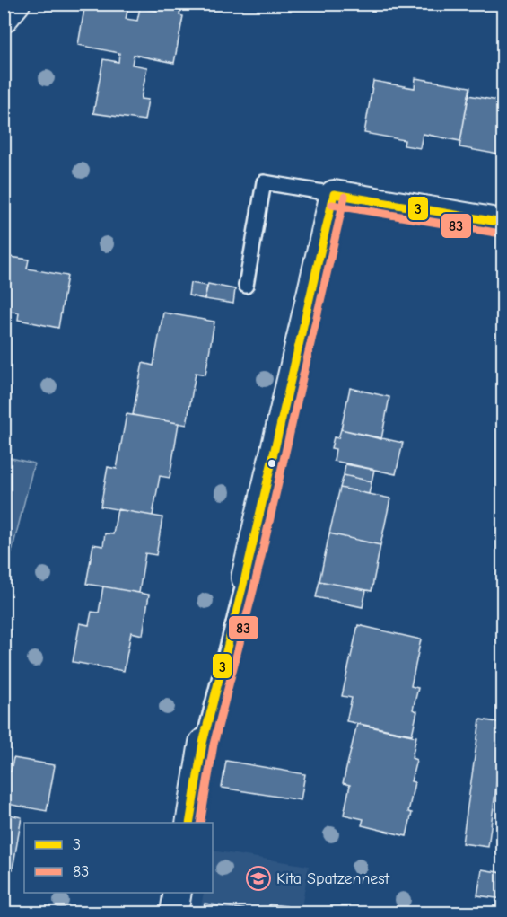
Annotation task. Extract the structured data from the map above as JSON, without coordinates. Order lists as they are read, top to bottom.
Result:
{
  "places": {
    "school or university": ["Kita Spatzennest"]
  },
  "lines": ["transit line 3", "transit line 83"],
  "legend": ["3", "83"]
}
